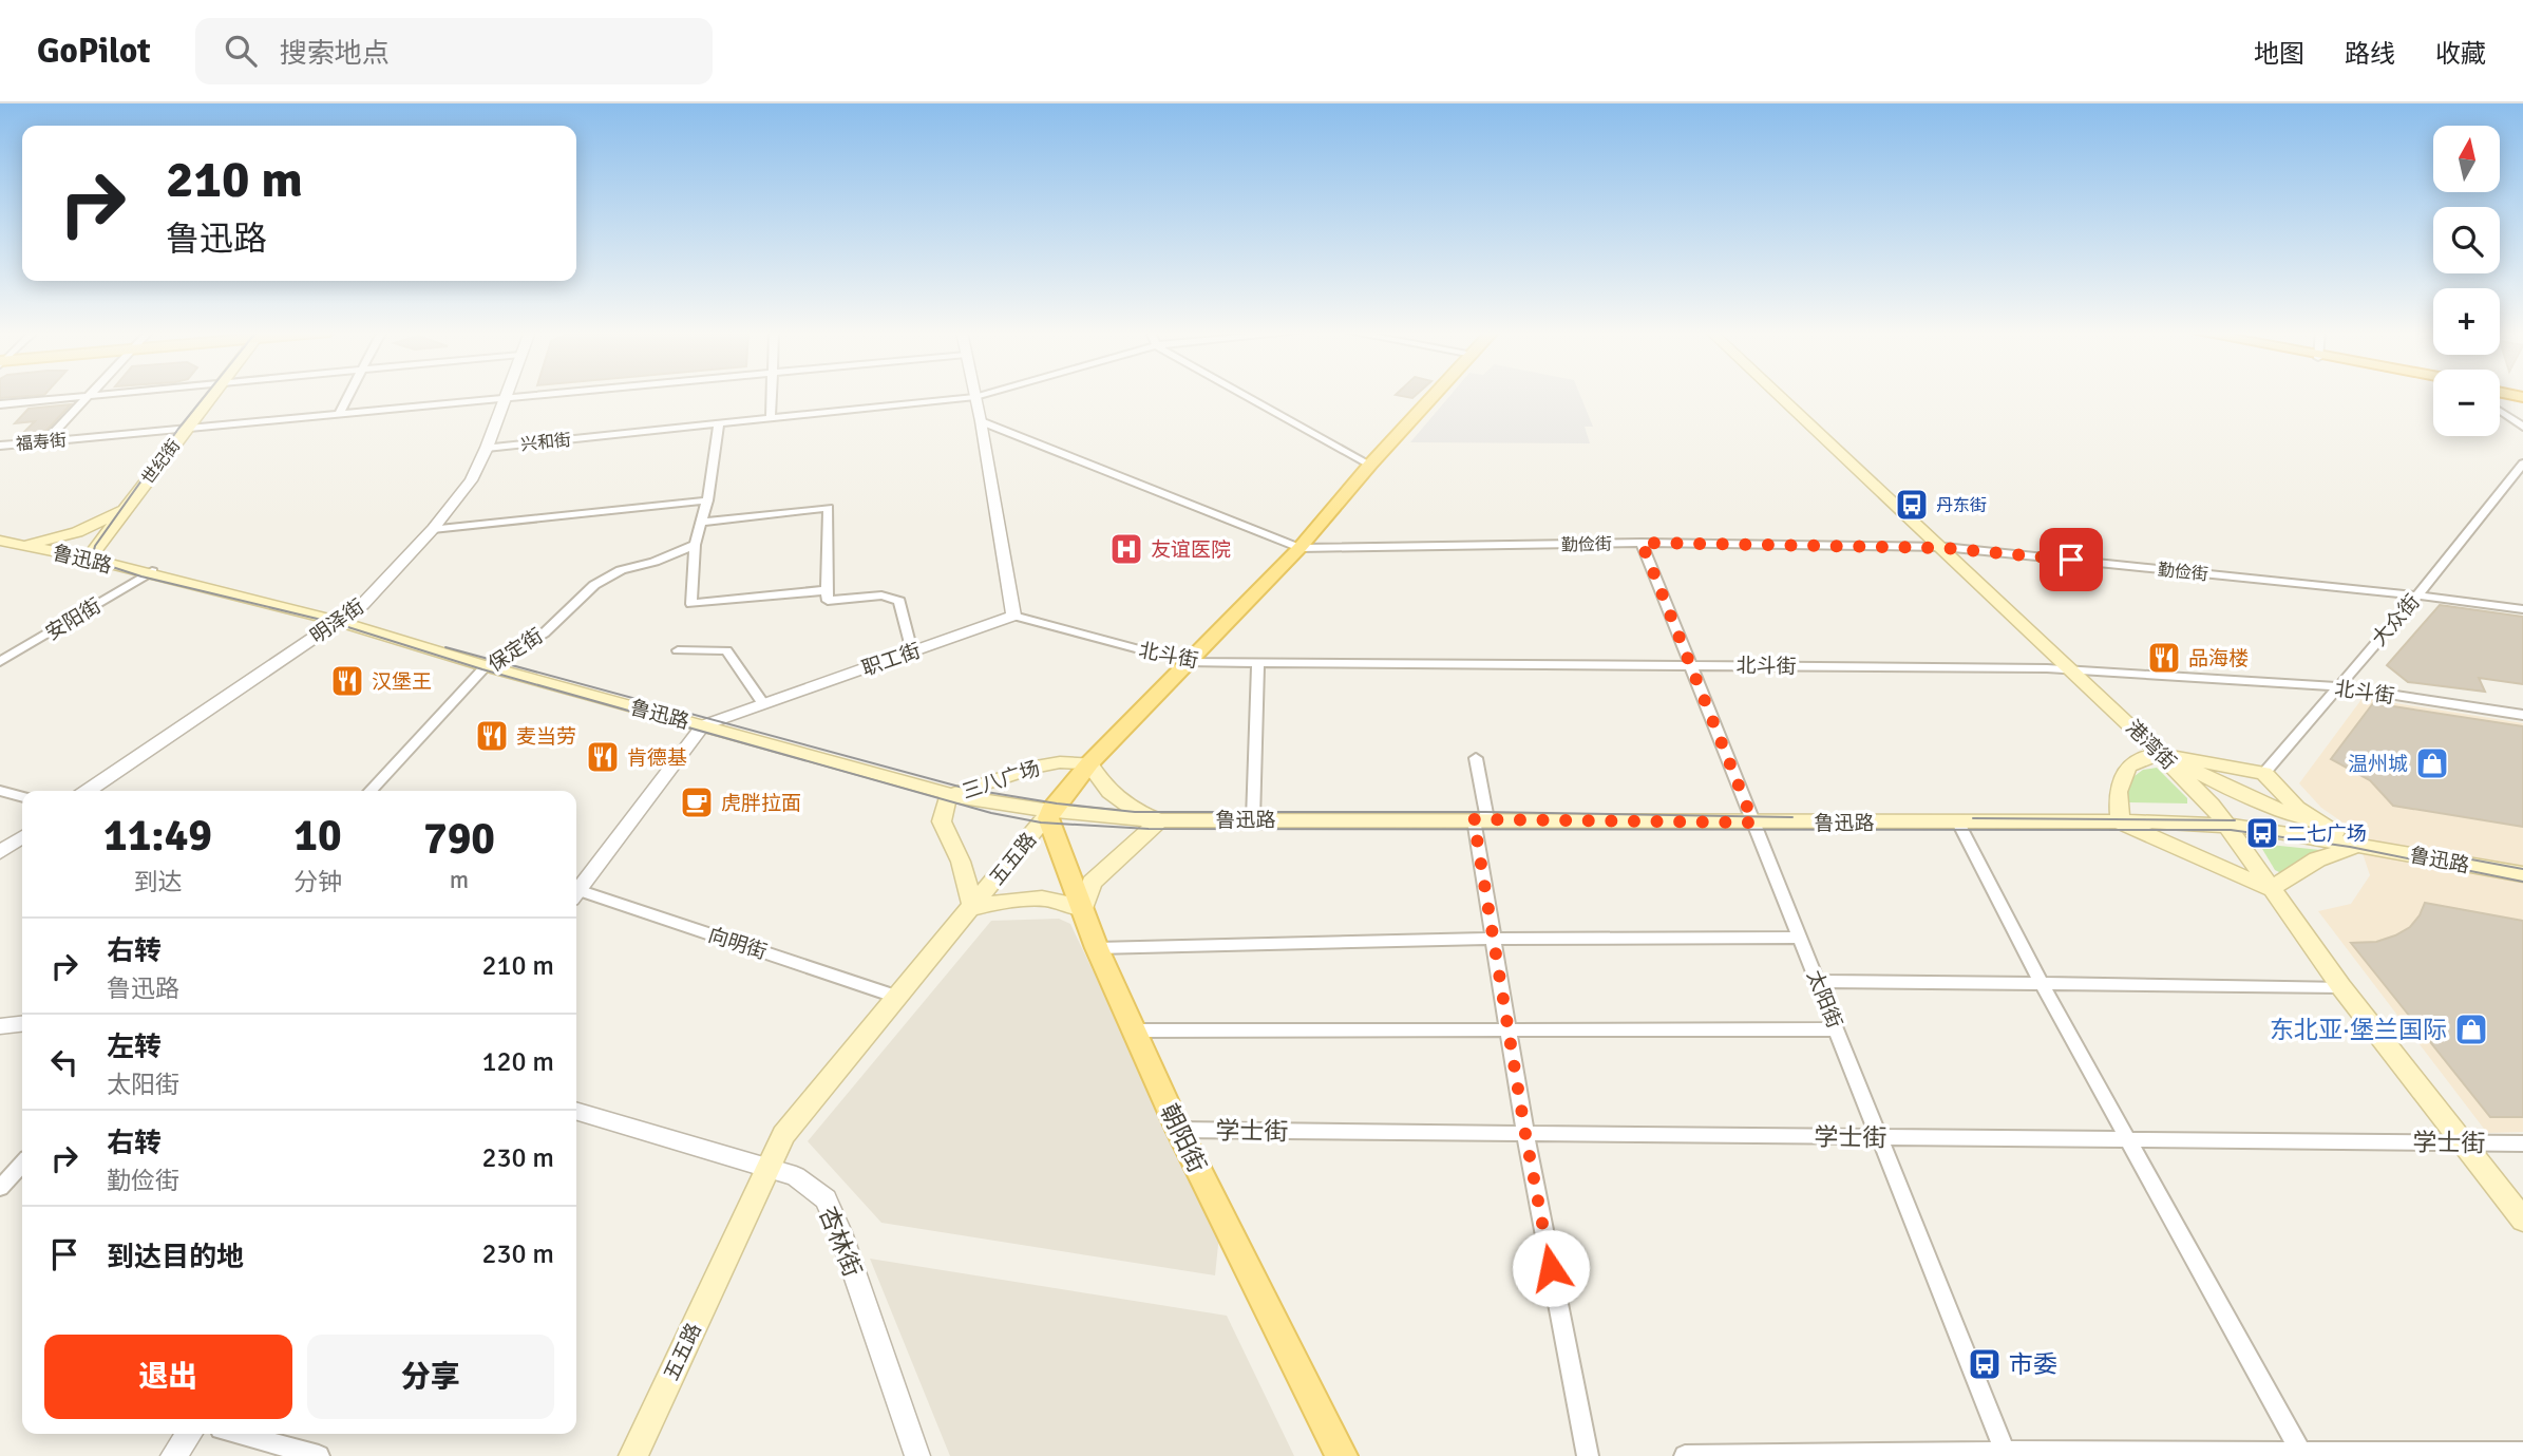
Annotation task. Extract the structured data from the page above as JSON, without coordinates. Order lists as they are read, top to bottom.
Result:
{
  "streets": {
    "main road": [
      "世纪街",
      "鲁迅路",
      "港湾街",
      "三八广场",
      "五五路",
      "朝阳街"
    ],
    "street": [
      "福寿街",
      "兴和街",
      "勤俭街",
      "安阳街",
      "大众街",
      "明泽街",
      "保定街",
      "北斗街",
      "职工街",
      "向明街",
      "太阳街",
      "学士街",
      "杏林街"
    ]
  },
  "crossings": [
    ["福寿街", "世纪街"],
    ["福寿街", "明泽街"],
    ["兴和街", "明泽街"],
    ["世纪街", "鲁迅路"],
    ["勤俭街", "大众街"],
    ["勤俭街", "港湾街"],
    ["勤俭街", "五五路"],
    ["勤俭街", "太阳街"],
    ["鲁迅路", "安阳街"],
    ["鲁迅路", "明泽街"],
    ["鲁迅路", "保定街"],
    ["鲁迅路", "职工街"],
    ["鲁迅路", "港湾街"],
    ["鲁迅路", "三八广场"],
    ["鲁迅路", "五五路"],
    ["鲁迅路", "太阳街"],
    ["鲁迅路", "朝阳街"],
    ["大众街", "北斗街"],
    ["北斗街", "职工街"],
    ["北斗街", "港湾街"],
    ["北斗街", "五五路"],
    ["北斗街", "太阳街"],
    ["港湾街", "学士街"],
    ["三八广场", "五五路"],
    ["五五路", "向明街"],
    ["五五路", "朝阳街"],
    ["五五路", "杏林街"],
    ["太阳街", "学士街"],
    ["学士街", "朝阳街"]
  ],
  "places": {
    "bus stop": ["丹东街", "二七广场", "市委"],
    "hospital": ["友谊医院"],
    "restaurant": [
      "品海楼",
      "汉堡王",
      "麦当劳",
      "肯德基"
    ],
    "shop": ["温州城", "东北亚·堡兰国际"],
    "cafe": ["虎胖拉面"]
  },
  "north": "top",
  "page": {
    "header": "GoPilot",
    "search": "搜索地点",
    "nav": ["地图", "路线", "收藏"],
    "map_buttons": ["+", "−"],
    "turn": ["210 m", "鲁迅路"],
    "eta": [
      "11:49",
      "到达",
      "10",
      "分钟",
      "790",
      "m"
    ],
    "list": [
      {
        "name": "右转",
        "note": "鲁迅路",
        "value": "210 m"
      },
      {
        "name": "左转",
        "note": "太阳街",
        "value": "120 m"
      },
      {
        "name": "右转",
        "note": "勤俭街",
        "value": "230 m"
      },
      {
        "name": "到达目的地",
        "value": "230 m"
      }
    ],
    "buttons": ["退出", "分享"]
  }
}
